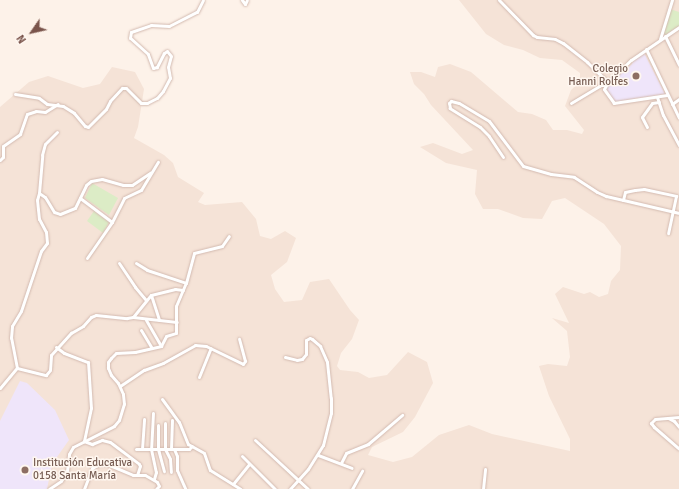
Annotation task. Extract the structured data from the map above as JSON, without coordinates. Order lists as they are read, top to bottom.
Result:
{
  "places": ["Colegio Hanni Rolfes", "Institución Educativa 0158 Santa María"],
  "north": "bottom left"
}
